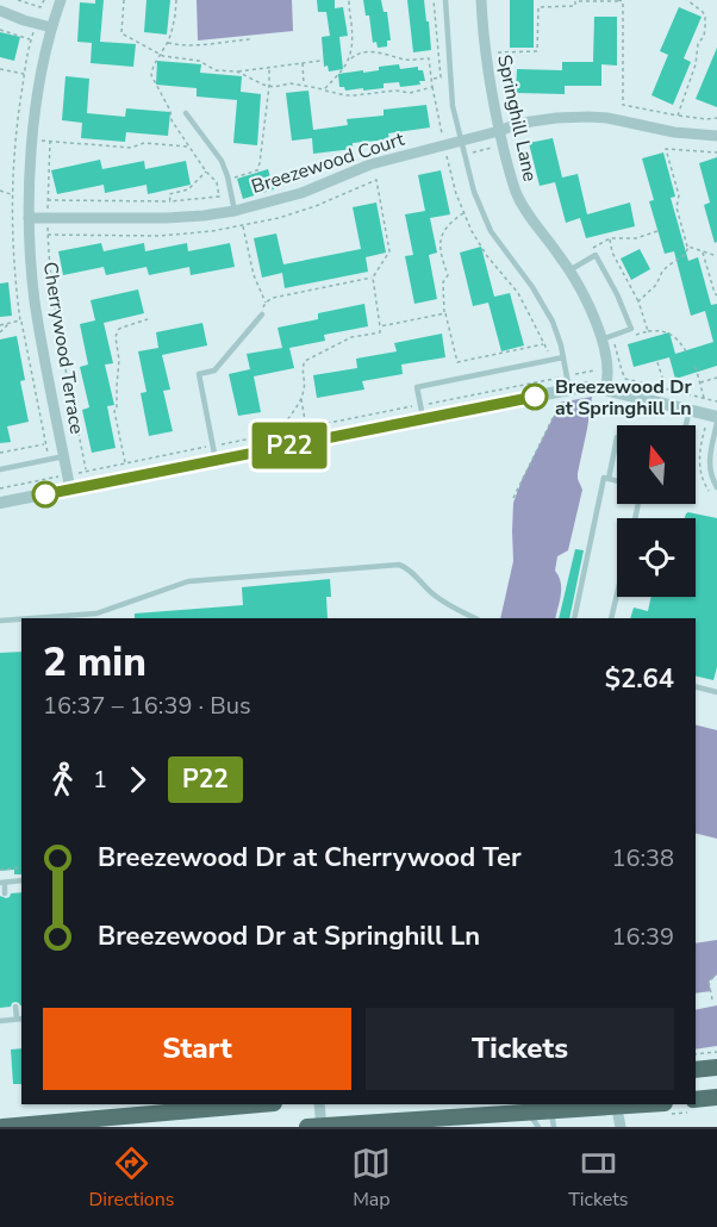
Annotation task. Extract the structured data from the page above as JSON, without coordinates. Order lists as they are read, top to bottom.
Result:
{
  "streets": {
    "street": ["Springhill Lane", "Breezewood Court", "Cherrywood Terrace"]
  },
  "crossings": [
    ["Springhill Lane", "Breezewood Court"],
    ["Breezewood Court", "Cherrywood Terrace"]
  ],
  "places": ["Breezewood Dr at Springhill Ln"],
  "lines": ["bus line P22"],
  "north": "top",
  "page": {
    "on_map": "P22",
    "heading": ["2 min", "16:37 – 16:39 · Bus", "$2.64"],
    "legs": ["1", "P22"],
    "list": [
      {
        "name": "Breezewood Dr at Cherrywood Ter",
        "value": "16:38"
      },
      {
        "name": "Breezewood Dr at Springhill Ln",
        "value": "16:39"
      }
    ],
    "buttons": ["Start", "Tickets"],
    "tabs": ["Directions", "Map", "Tickets"]
  }
}
